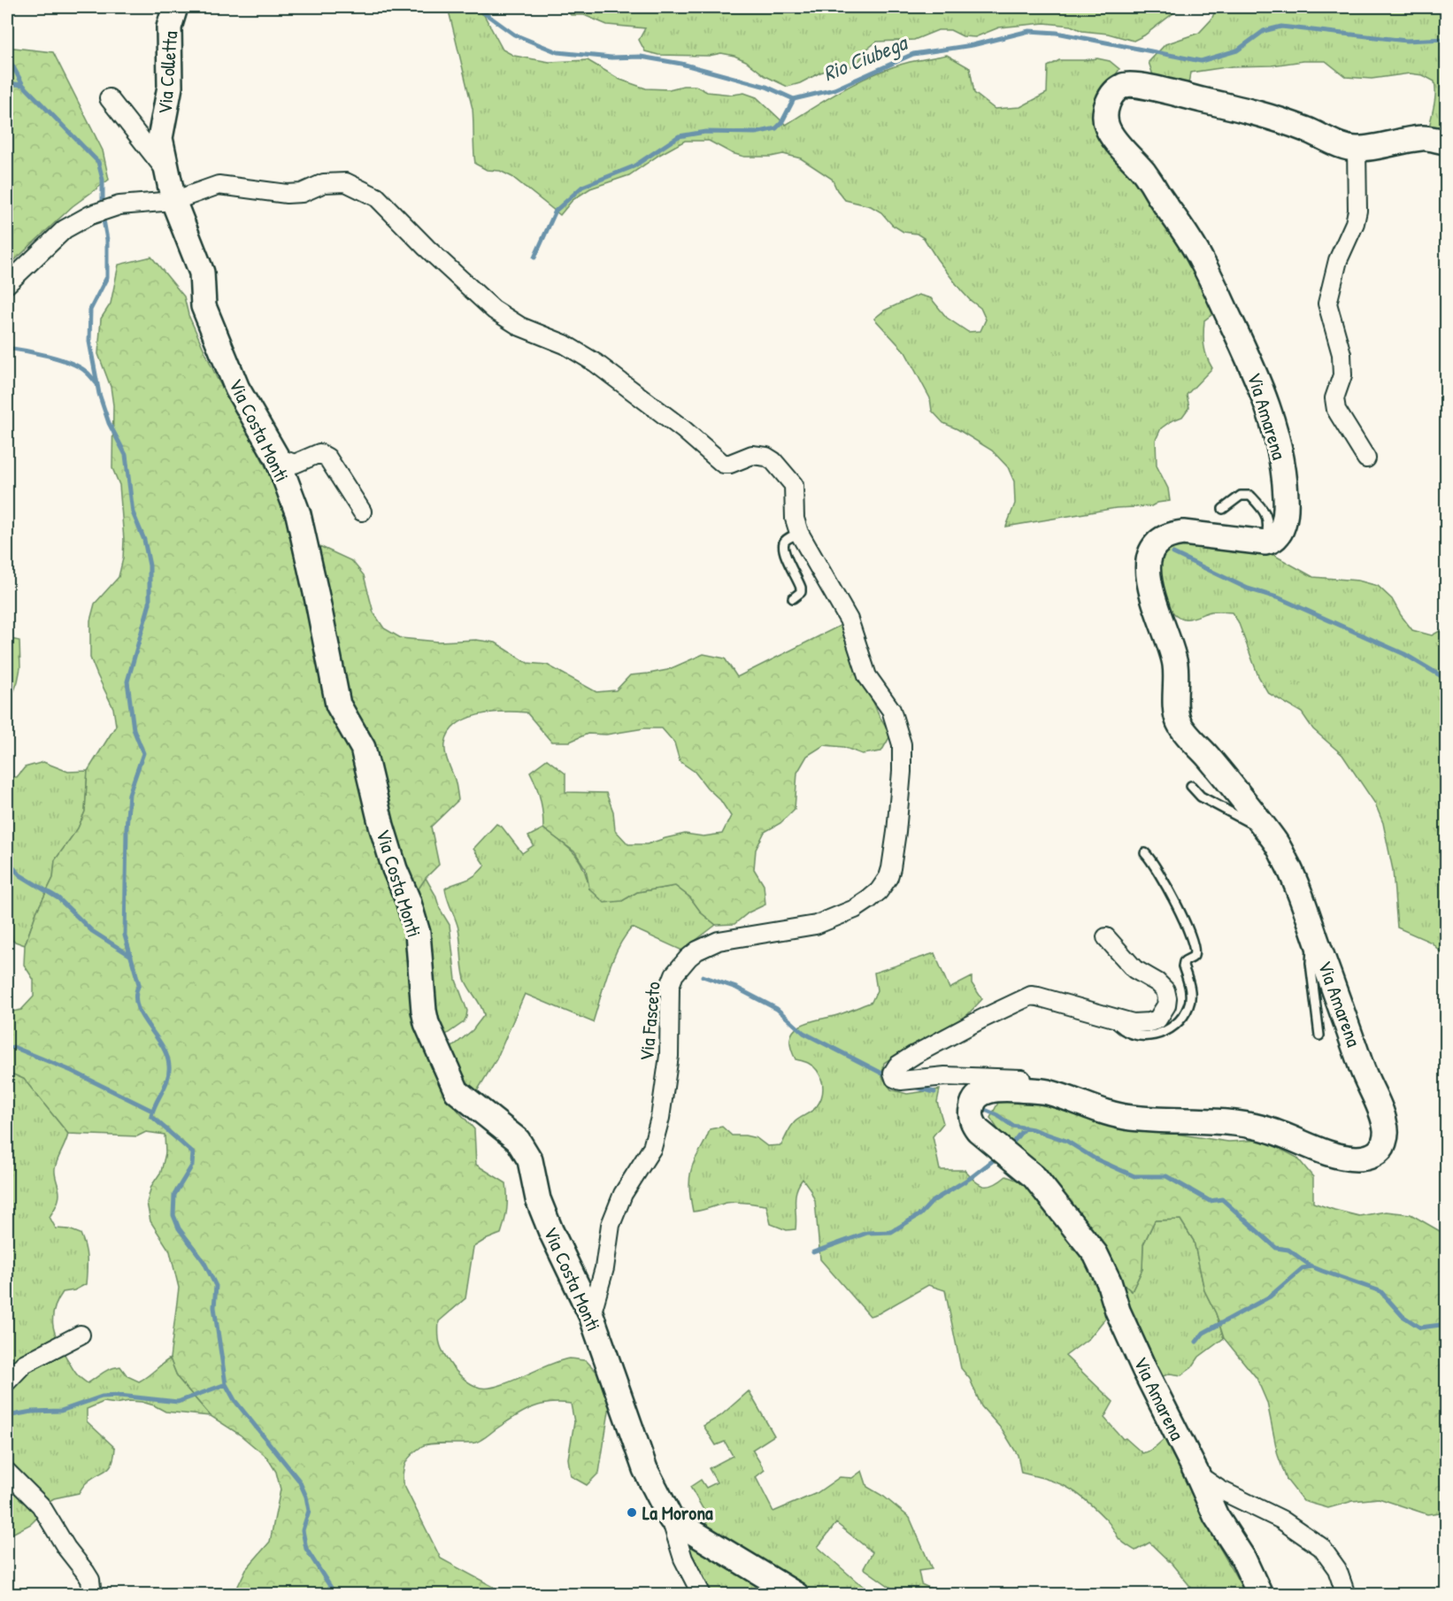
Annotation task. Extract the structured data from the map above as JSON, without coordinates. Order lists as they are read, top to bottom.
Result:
{
  "streets": {
    "street": [
      "Via Colletta",
      "Via Amarena",
      "Via Costa Monti",
      "Via Fasceto"
    ]
  },
  "crossings": [
    ["Via Colletta", "Via Costa Monti"],
    ["Via Colletta", "Via Fasceto"],
    ["Via Costa Monti", "Via Fasceto"]
  ],
  "water": ["Rio Ciubega"],
  "places": ["La Morona"]
}
